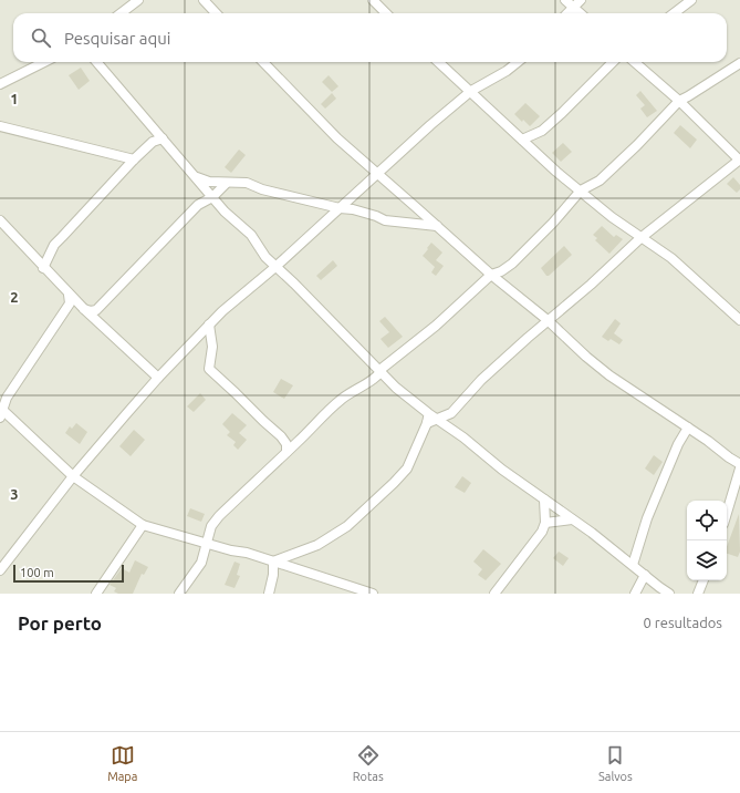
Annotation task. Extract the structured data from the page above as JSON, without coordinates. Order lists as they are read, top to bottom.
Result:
{
  "scale_bar": "100 m",
  "page": {
    "search": "Pesquisar aqui",
    "scale": "100 m",
    "heading": ["Por perto", "0 resultados"],
    "nav": ["Mapa", "Rotas", "Salvos"]
  },
  "grid": {
    "rows": ["1", "2", "3"]
  }
}
